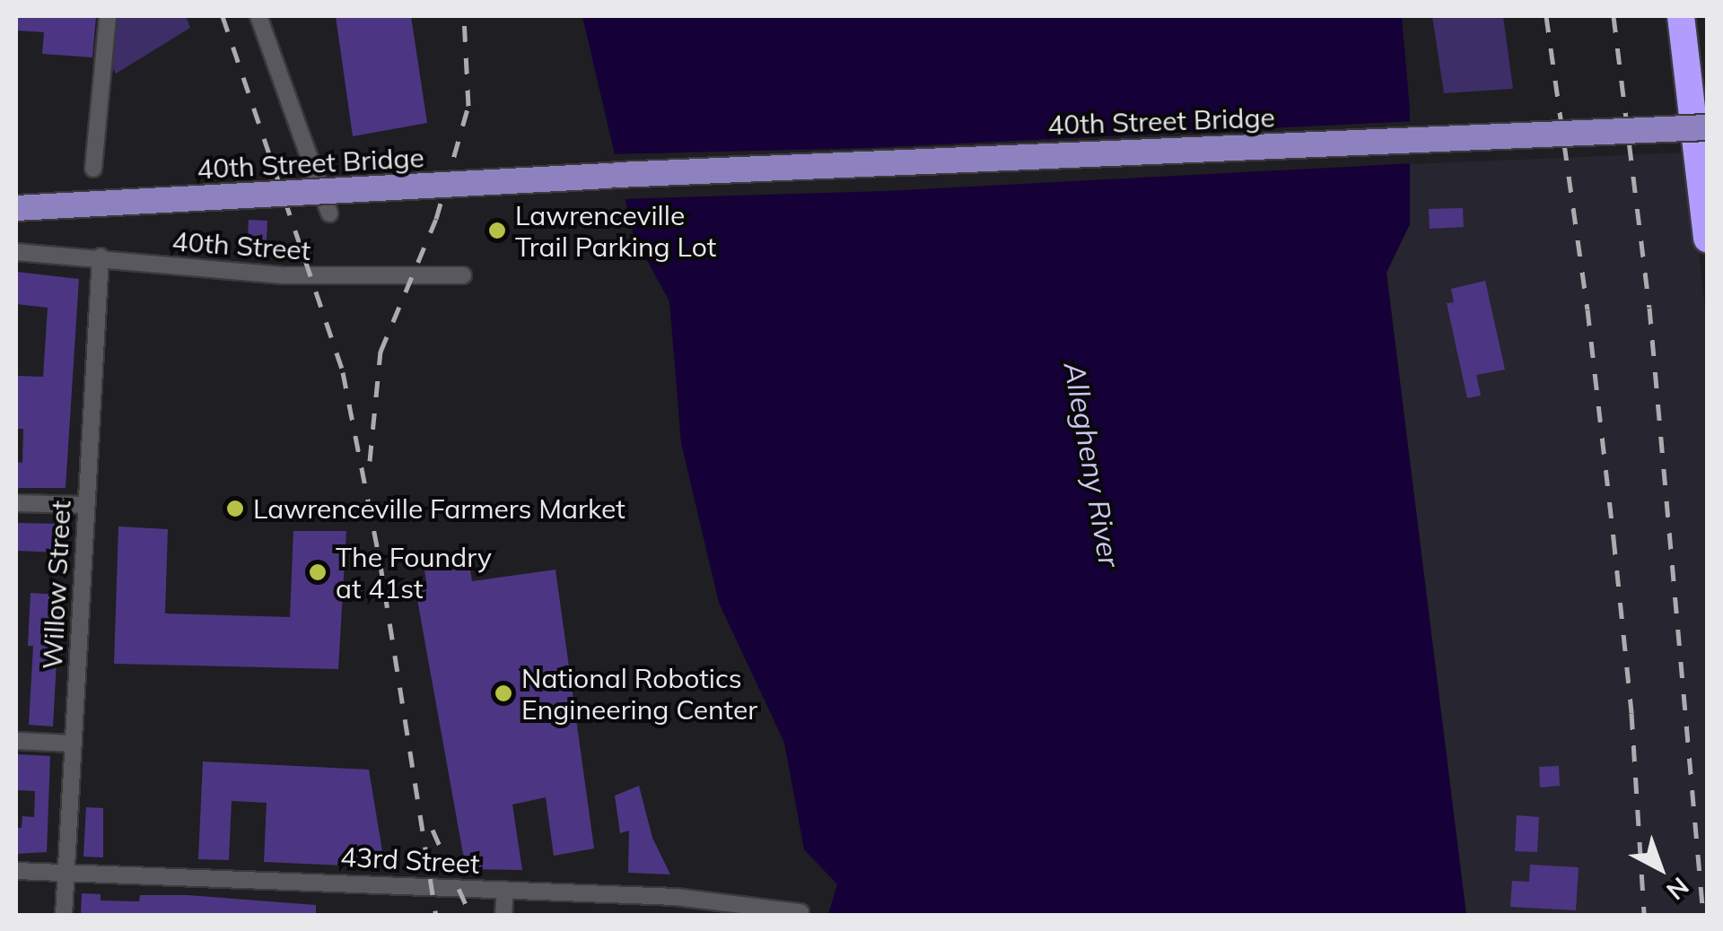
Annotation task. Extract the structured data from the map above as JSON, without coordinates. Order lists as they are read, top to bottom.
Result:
{
  "streets": {
    "main road": ["40th Street Bridge"],
    "street": ["40th Street", "Willow Street", "43rd Street"]
  },
  "crossings": [
    ["40th Street", "Willow Street"],
    ["Willow Street", "43rd Street"]
  ],
  "water": ["Allegheny River"],
  "places": [
    "Lawrenceville Trail Parking Lot",
    "Lawrenceville Farmers Market",
    "The Foundry at 41st",
    "National Robotics Engineering Center"
  ],
  "north": "bottom right"
}
